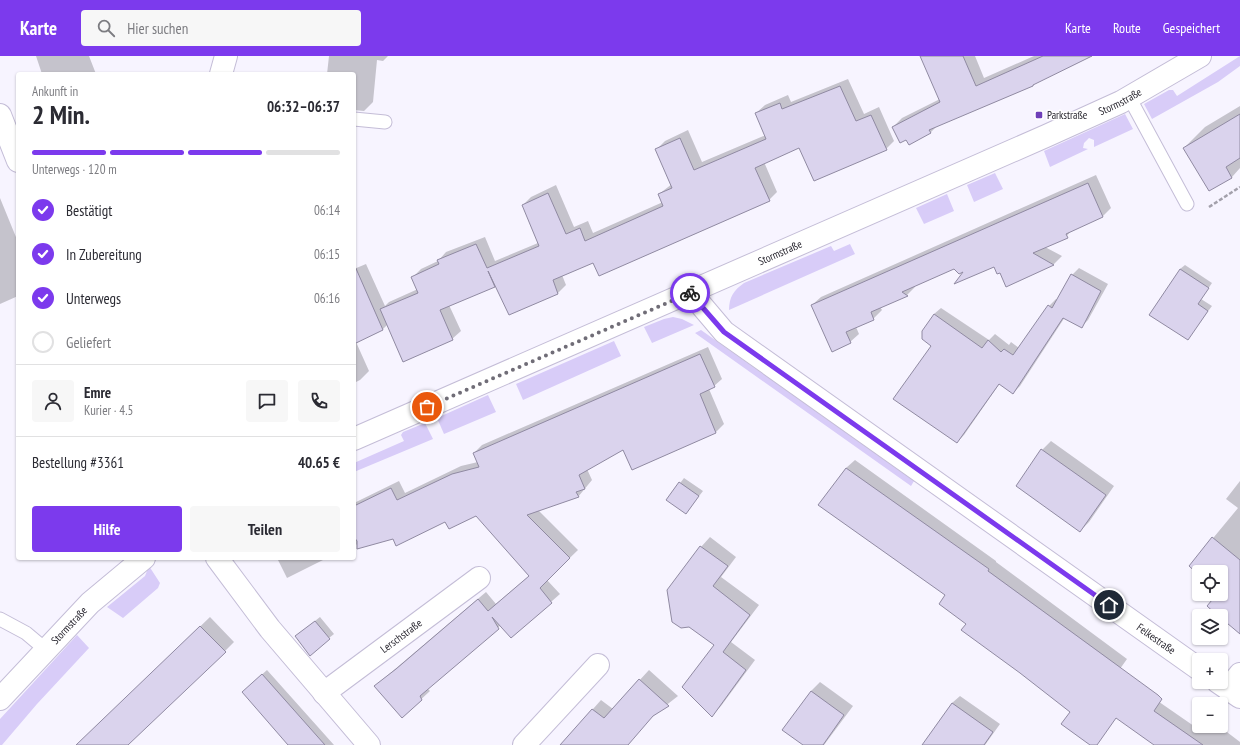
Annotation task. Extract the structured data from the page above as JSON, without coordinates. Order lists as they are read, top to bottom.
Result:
{
  "streets": {
    "street": ["Stormstraße", "Lerschstraße", "Felkestraße"]
  },
  "crossings": [
    ["Stormstraße", "Felkestraße"]
  ],
  "places": {
    "transit": ["Parkstraße"]
  },
  "page": {
    "header": "Karte",
    "search": "Hier suchen",
    "nav": ["Karte", "Route", "Gespeichert"],
    "heading": ["2 Min.", "Ankunft in", "06:32–06:37"],
    "panel": [
      "Emre",
      "Kurier · 4.5",
      "Bestellung #3361",
      "40.65 €"
    ],
    "bar": "Unterwegs · 120 m",
    "list": [
      ["Bestätigt", "06:14"],
      ["In Zubereitung", "06:15"],
      ["Unterwegs", "06:16"],
      "Geliefert"
    ],
    "buttons": ["Hilfe", "Teilen"],
    "map_buttons": ["+", "−"]
  }
}
